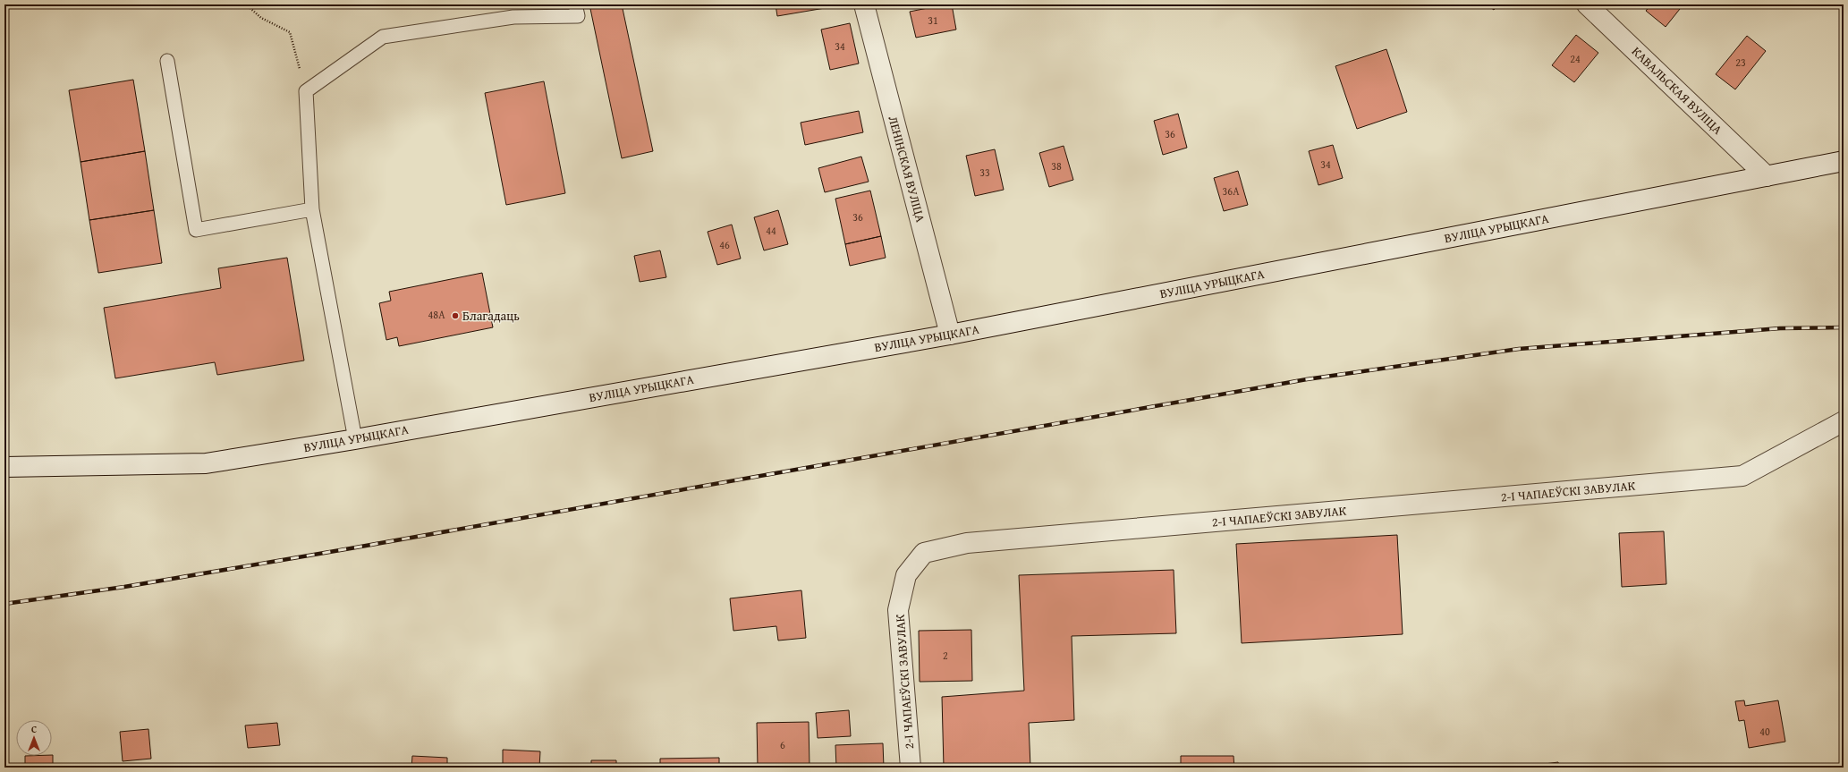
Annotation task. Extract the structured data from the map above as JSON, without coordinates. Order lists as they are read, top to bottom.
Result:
{
  "streets": {
    "main road": [
      "КАВАЛЬСКАЯ ВУЛІЦА",
      "ЛЕНІНСКАЯ ВУЛІЦА",
      "ВУЛІЦА УРЫЦКАГА",
      "2-І ЧАПАЕЎСКІ ЗАВУЛАК"
    ]
  },
  "crossings": [
    ["КАВАЛЬСКАЯ ВУЛІЦА", "ВУЛІЦА УРЫЦКАГА"],
    ["ЛЕНІНСКАЯ ВУЛІЦА", "ВУЛІЦА УРЫЦКАГА"]
  ],
  "places": ["Благадаць"],
  "house_numbers": [
    "31",
    "34",
    "24",
    "23",
    "36",
    "34",
    "38",
    "33",
    "36А",
    "36",
    "44",
    "46",
    "48А",
    "2",
    "40",
    "6"
  ],
  "north": "top"
}
